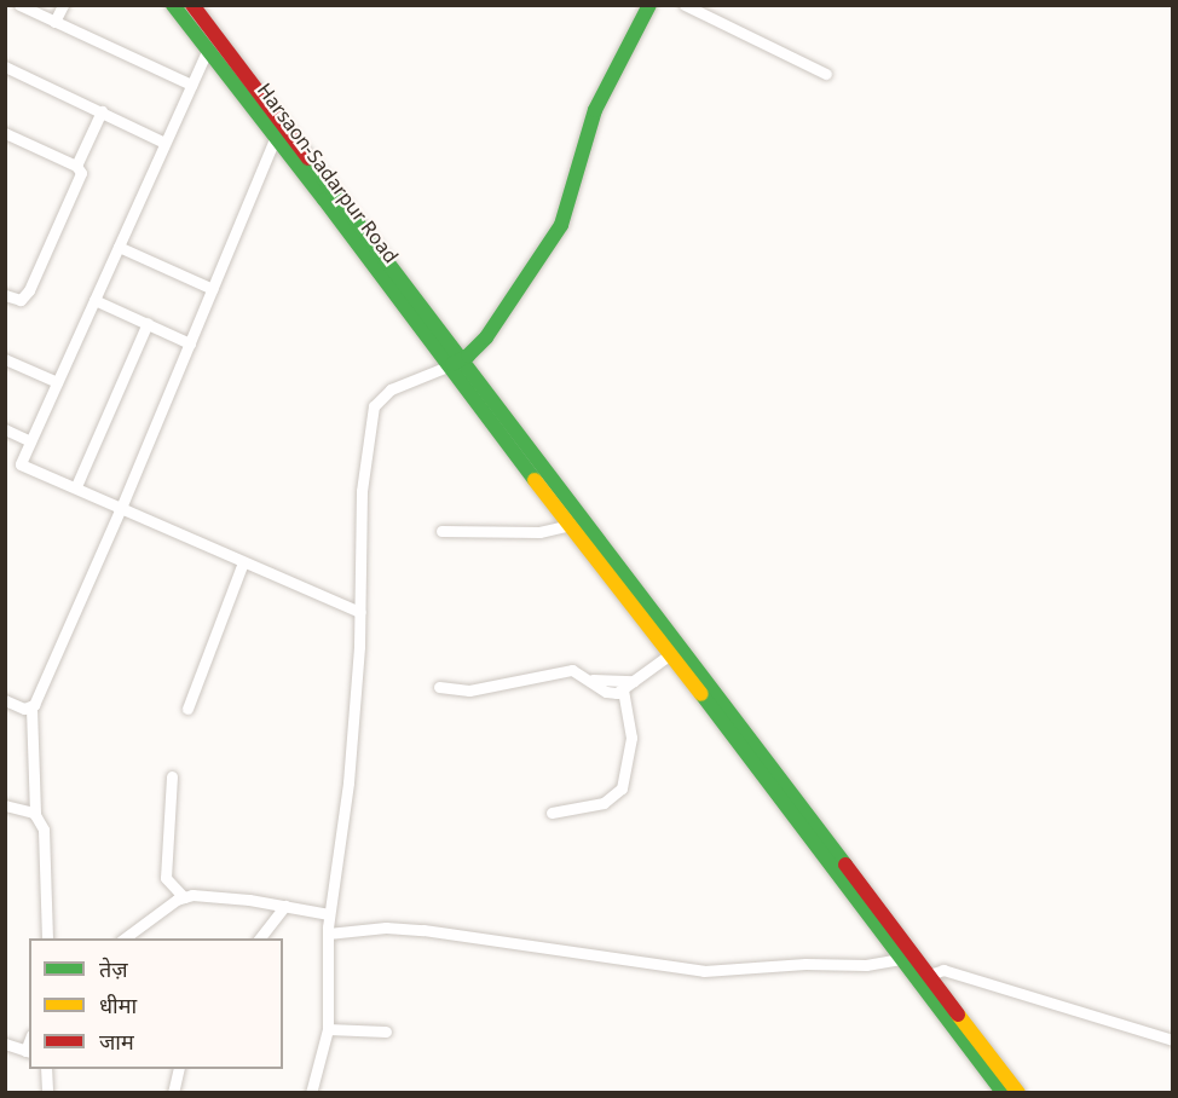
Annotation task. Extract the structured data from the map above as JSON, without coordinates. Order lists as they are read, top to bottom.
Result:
{
  "streets": {
    "street": ["Harsaon-Sadarpur Road"]
  },
  "legend": ["तेज़", "धीमा", "जाम"]
}
